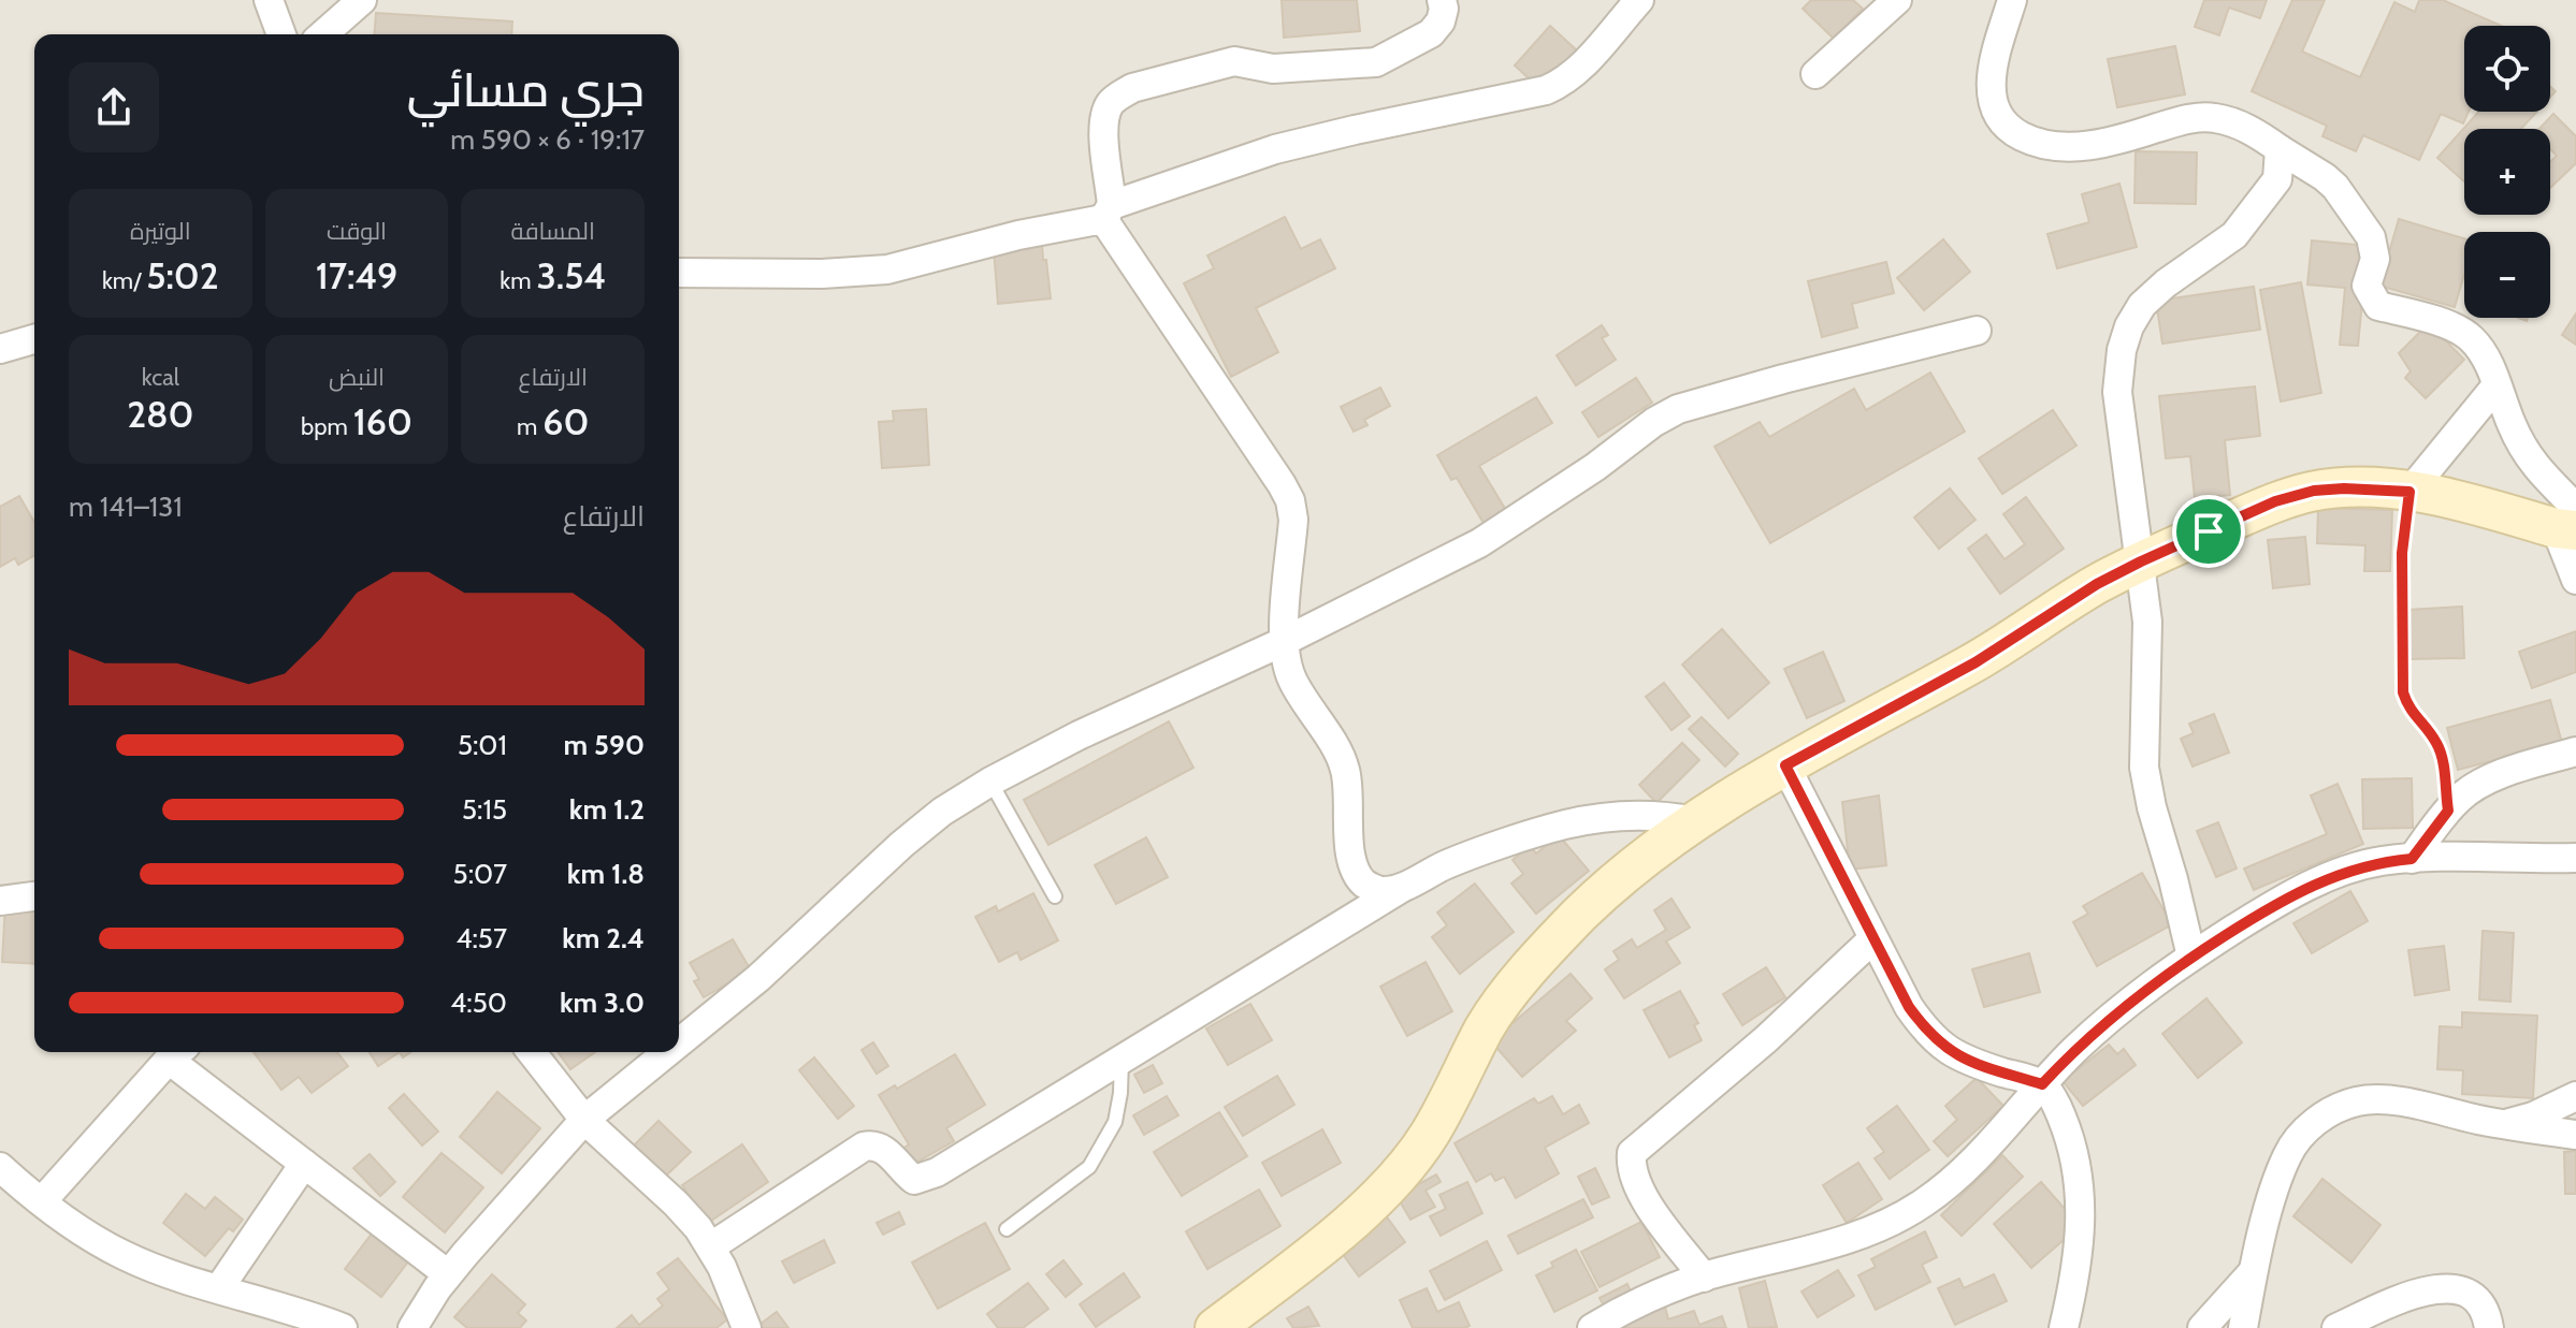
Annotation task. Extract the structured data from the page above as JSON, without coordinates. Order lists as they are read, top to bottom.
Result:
{
  "page": {
    "map_buttons": ["+", "−"],
    "heading": ["جري مسائي", "19:17 · 6 × 590 m"],
    "stats": [
      ["المسافة", "3.54 km"],
      ["الوقت", "17:49"],
      ["الوتيرة", "5:02 /km"],
      ["الارتفاع", "60 m"],
      ["النبض", "160 bpm"],
      ["kcal", "280"]
    ],
    "chart": ["الارتفاع", "131–141 m"],
    "list": [
      {
        "name": "590 m",
        "note": "5:01"
      },
      {
        "name": "1.2 km",
        "note": "5:15"
      },
      {
        "name": "1.8 km",
        "note": "5:07"
      },
      {
        "name": "2.4 km",
        "note": "4:57"
      },
      {
        "name": "3.0 km",
        "note": "4:50"
      }
    ]
  }
}
